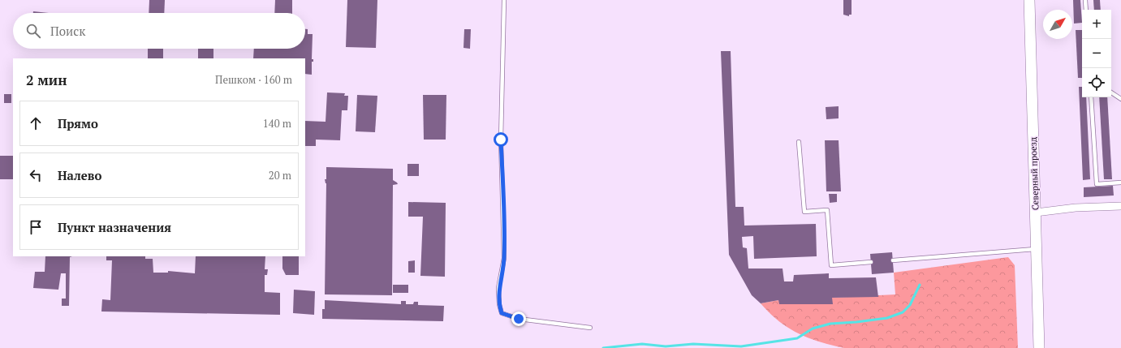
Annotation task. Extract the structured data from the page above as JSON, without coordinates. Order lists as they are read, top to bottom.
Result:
{
  "streets": {
    "street": ["Северный проезд"]
  },
  "north": "top right",
  "page": {
    "map_buttons": ["+", "−"],
    "search": "Поиск",
    "heading": ["2 мин", "Пешком · 160 m"],
    "list": [
      ["Прямо", "140 m"],
      ["Налево", "20 m"],
      "Пункт назначения"
    ]
  }
}
